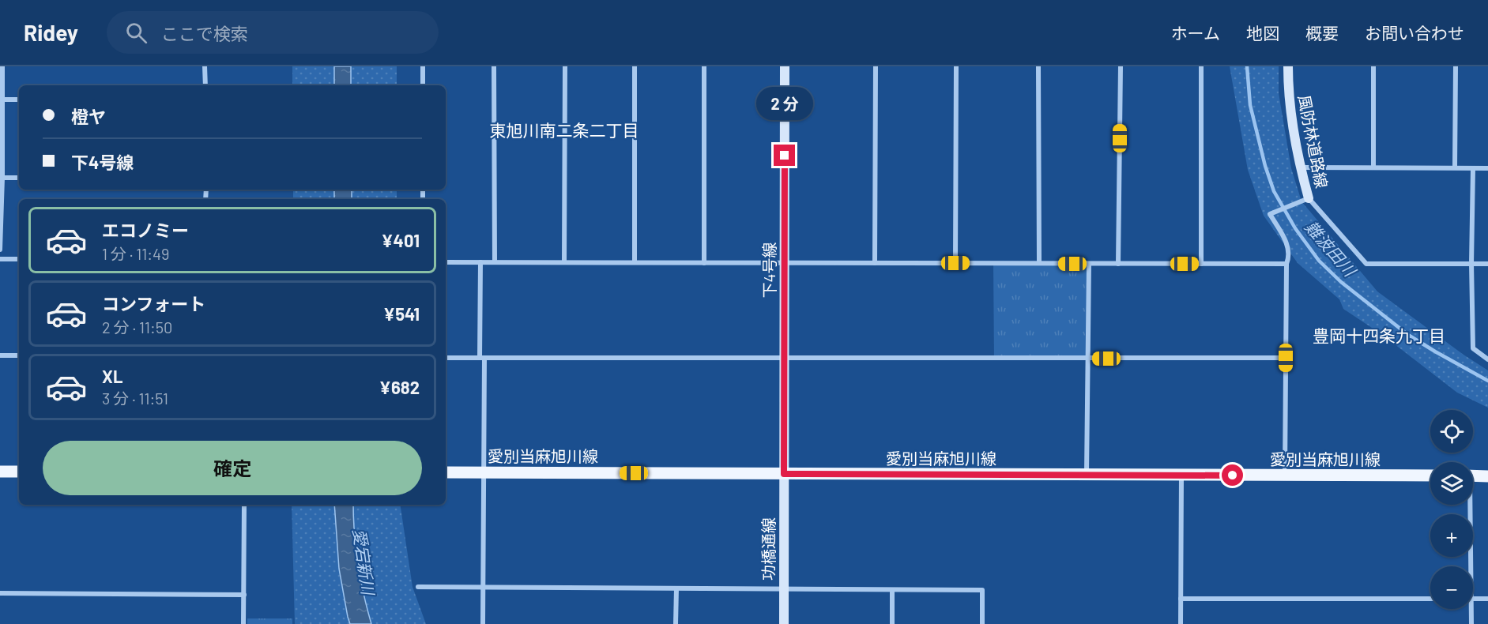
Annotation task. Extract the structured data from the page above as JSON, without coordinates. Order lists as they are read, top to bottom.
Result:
{
  "streets": {
    "main road": ["愛別当麻旭川線"],
    "street": ["風防林道路線", "下4号線", "功橋通線"]
  },
  "crossings": [
    ["風防林道路線", "愛別当麻旭川線"],
    ["下4号線", "愛別当麻旭川線"],
    ["下4号線", "功橋通線"],
    ["愛別当麻旭川線", "功橋通線"]
  ],
  "districts": ["東旭川南二条二丁目", "豊岡十四条九丁目"],
  "water": ["難波田川", "愛宕新川"],
  "page": {
    "header": "Ridey",
    "search": "ここで検索",
    "nav": [
      "ホーム",
      "地図",
      "概要",
      "お問い合わせ"
    ],
    "banner": ["橙ヤ", "下4号線"],
    "bubble": "2 分",
    "list": [
      {
        "name": "エコノミー",
        "note": "1 分 · 11:49",
        "value": "¥401"
      },
      {
        "name": "コンフォート",
        "note": "2 分 · 11:50",
        "value": "¥541"
      },
      {
        "name": "XL",
        "note": "3 分 · 11:51",
        "value": "¥682"
      }
    ],
    "map_buttons": ["+", "−"],
    "buttons": "確定"
  }
}
